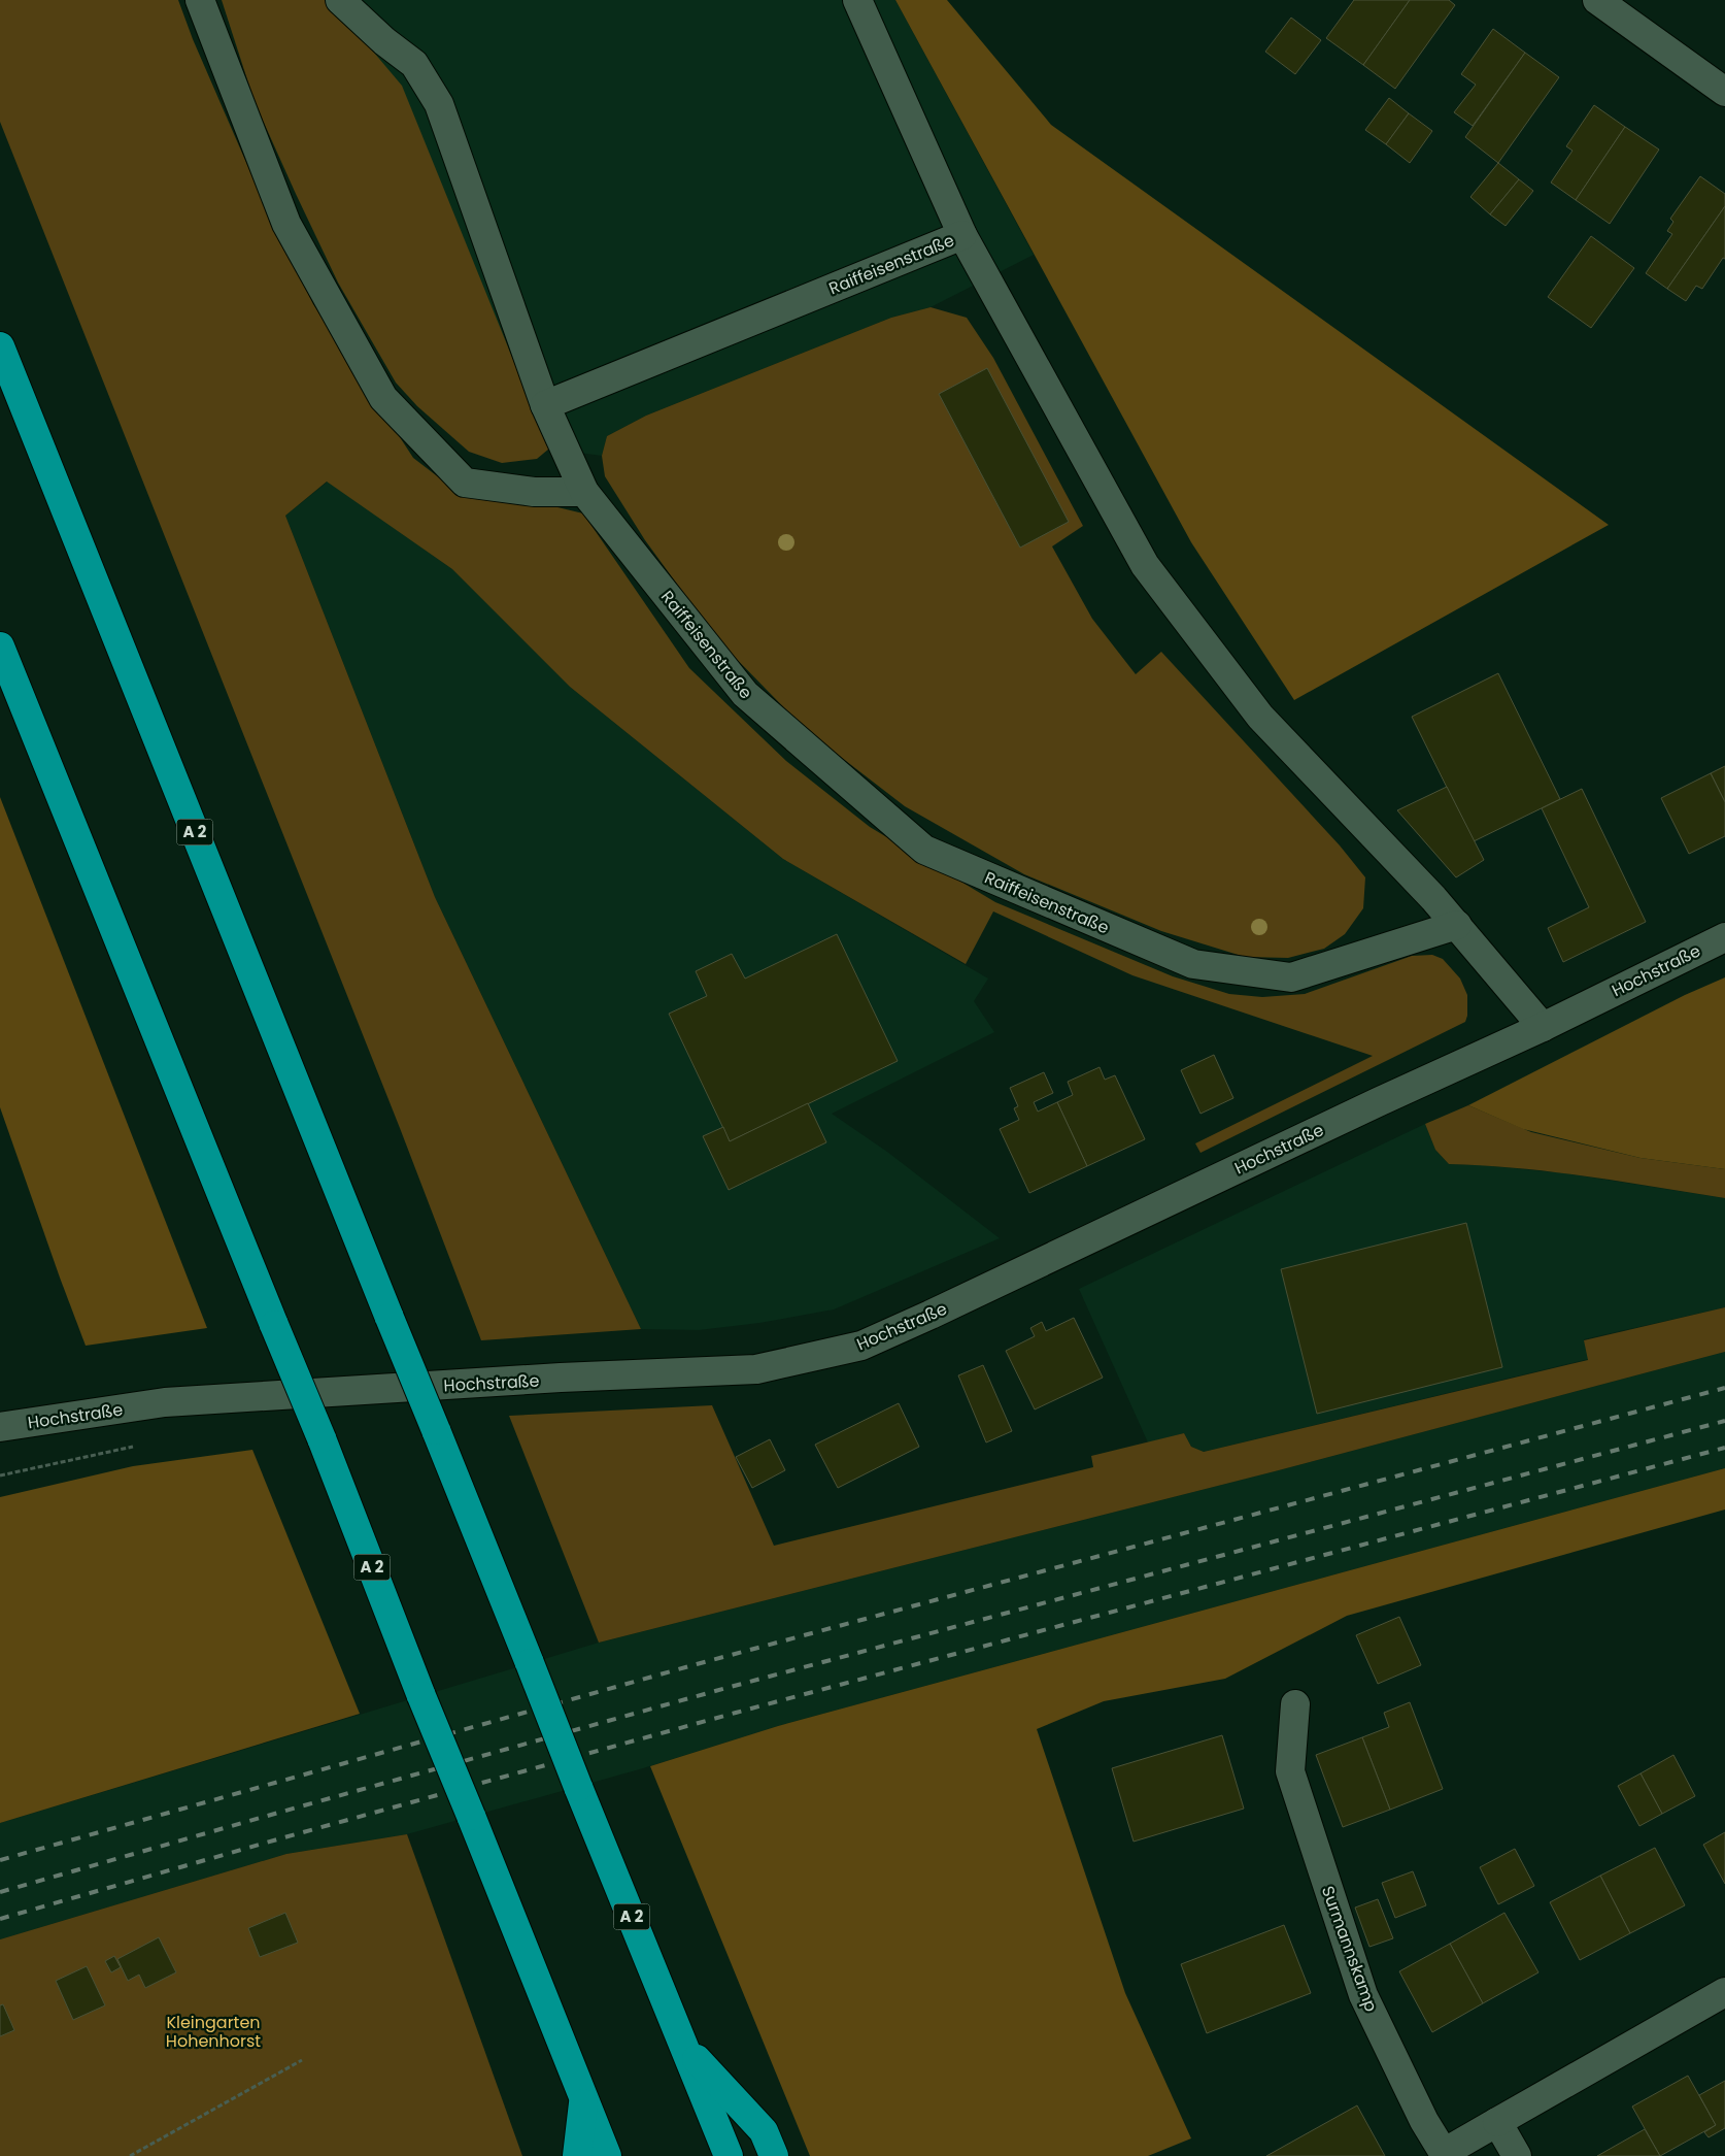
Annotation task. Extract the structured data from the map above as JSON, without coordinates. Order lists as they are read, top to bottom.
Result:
{
  "streets": {
    "highway": ["A 2"],
    "street": ["Raiffeisenstraße", "Hochstraße", "Surmannskamp"]
  },
  "crossings": [
    ["Raiffeisenstraße", "Hochstraße"]
  ],
  "parks": ["Kleingarten Hohenhorst"]
}
